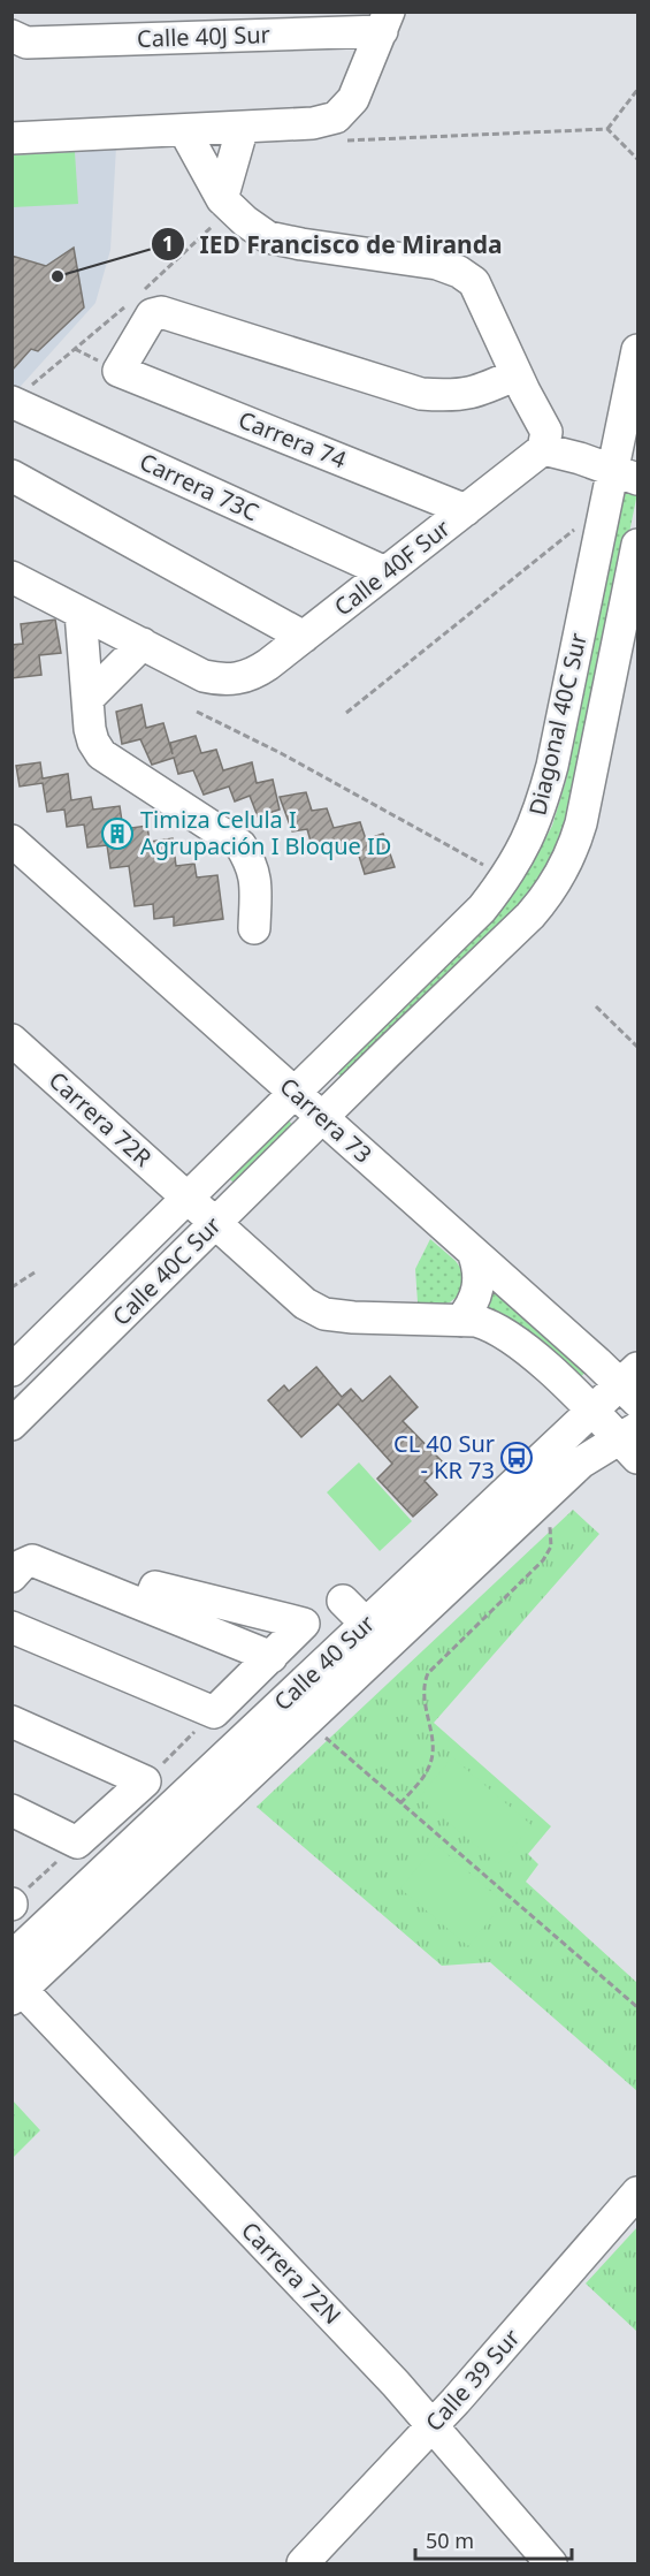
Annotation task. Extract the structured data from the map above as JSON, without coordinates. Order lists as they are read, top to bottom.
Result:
{
  "streets": {
    "street": [
      "Calle 40J Sur",
      "Carrera 74",
      "Carrera 73C",
      "Calle 40F Sur",
      "Diagonal 40C Sur",
      "Carrera 72R",
      "Carrera 73",
      "Calle 40C Sur",
      "Calle 40 Sur",
      "Carrera 72N",
      "Calle 39 Sur"
    ]
  },
  "crossings": [
    ["Carrera 74", "Calle 40F Sur"],
    ["Carrera 73C", "Calle 40F Sur"],
    ["Diagonal 40C Sur", "Carrera 73"],
    ["Diagonal 40C Sur", "Calle 40C Sur"],
    ["Carrera 72R", "Calle 40C Sur"],
    ["Carrera 73", "Calle 40C Sur"],
    ["Carrera 73", "Calle 40 Sur"],
    ["Calle 40 Sur", "Carrera 72N"],
    ["Carrera 72N", "Calle 39 Sur"]
  ],
  "places": {
    "other": ["IED Francisco de Miranda"],
    "building": ["Timiza Celula I Agrupación I Bloque ID"],
    "bus stop": ["CL 40 Sur - KR 73"]
  },
  "scale_bar": "50 m"
}
